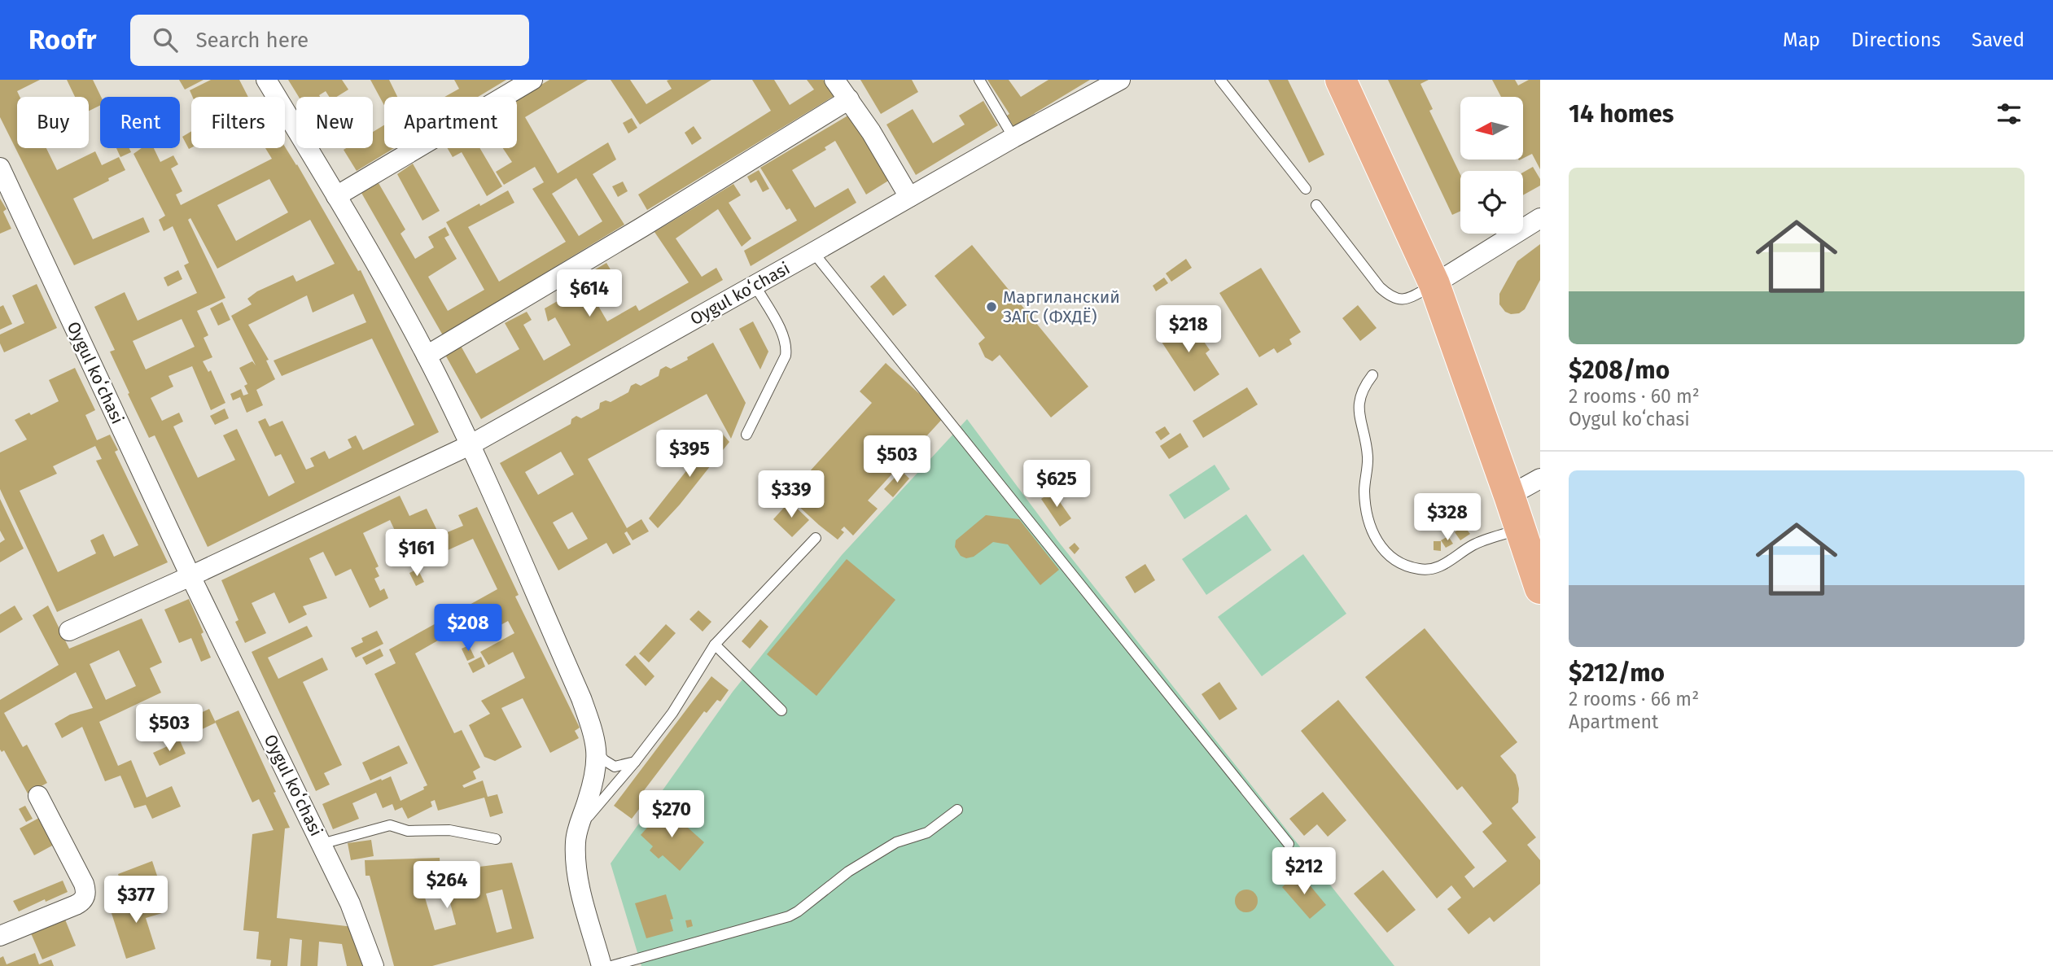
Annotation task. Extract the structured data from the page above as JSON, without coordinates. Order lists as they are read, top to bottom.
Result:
{
  "streets": {
    "street": ["Oygul koʻchasi"]
  },
  "places": ["Маргиланский ЗАГС (ФХДЁ)"],
  "north": "left",
  "page": {
    "header": "Roofr",
    "search": "Search here",
    "nav": ["Map", "Directions", "Saved"],
    "heading": "14 homes",
    "chip": [
      "Buy",
      "Rent",
      "Filters",
      "New",
      "Apartment"
    ],
    "list": [
      {
        "name": "$208/mo",
        "note": "2 rooms · 60 m² · Oygul koʻchasi"
      },
      {
        "name": "$212/mo",
        "note": "2 rooms · 66 m² · Apartment"
      }
    ],
    "price": [
      "$614",
      "$218",
      "$395",
      "$503",
      "$625",
      "$339",
      "$328",
      "$161",
      "$208",
      "$503",
      "$270",
      "$212",
      "$264",
      "$377"
    ]
  }
}
